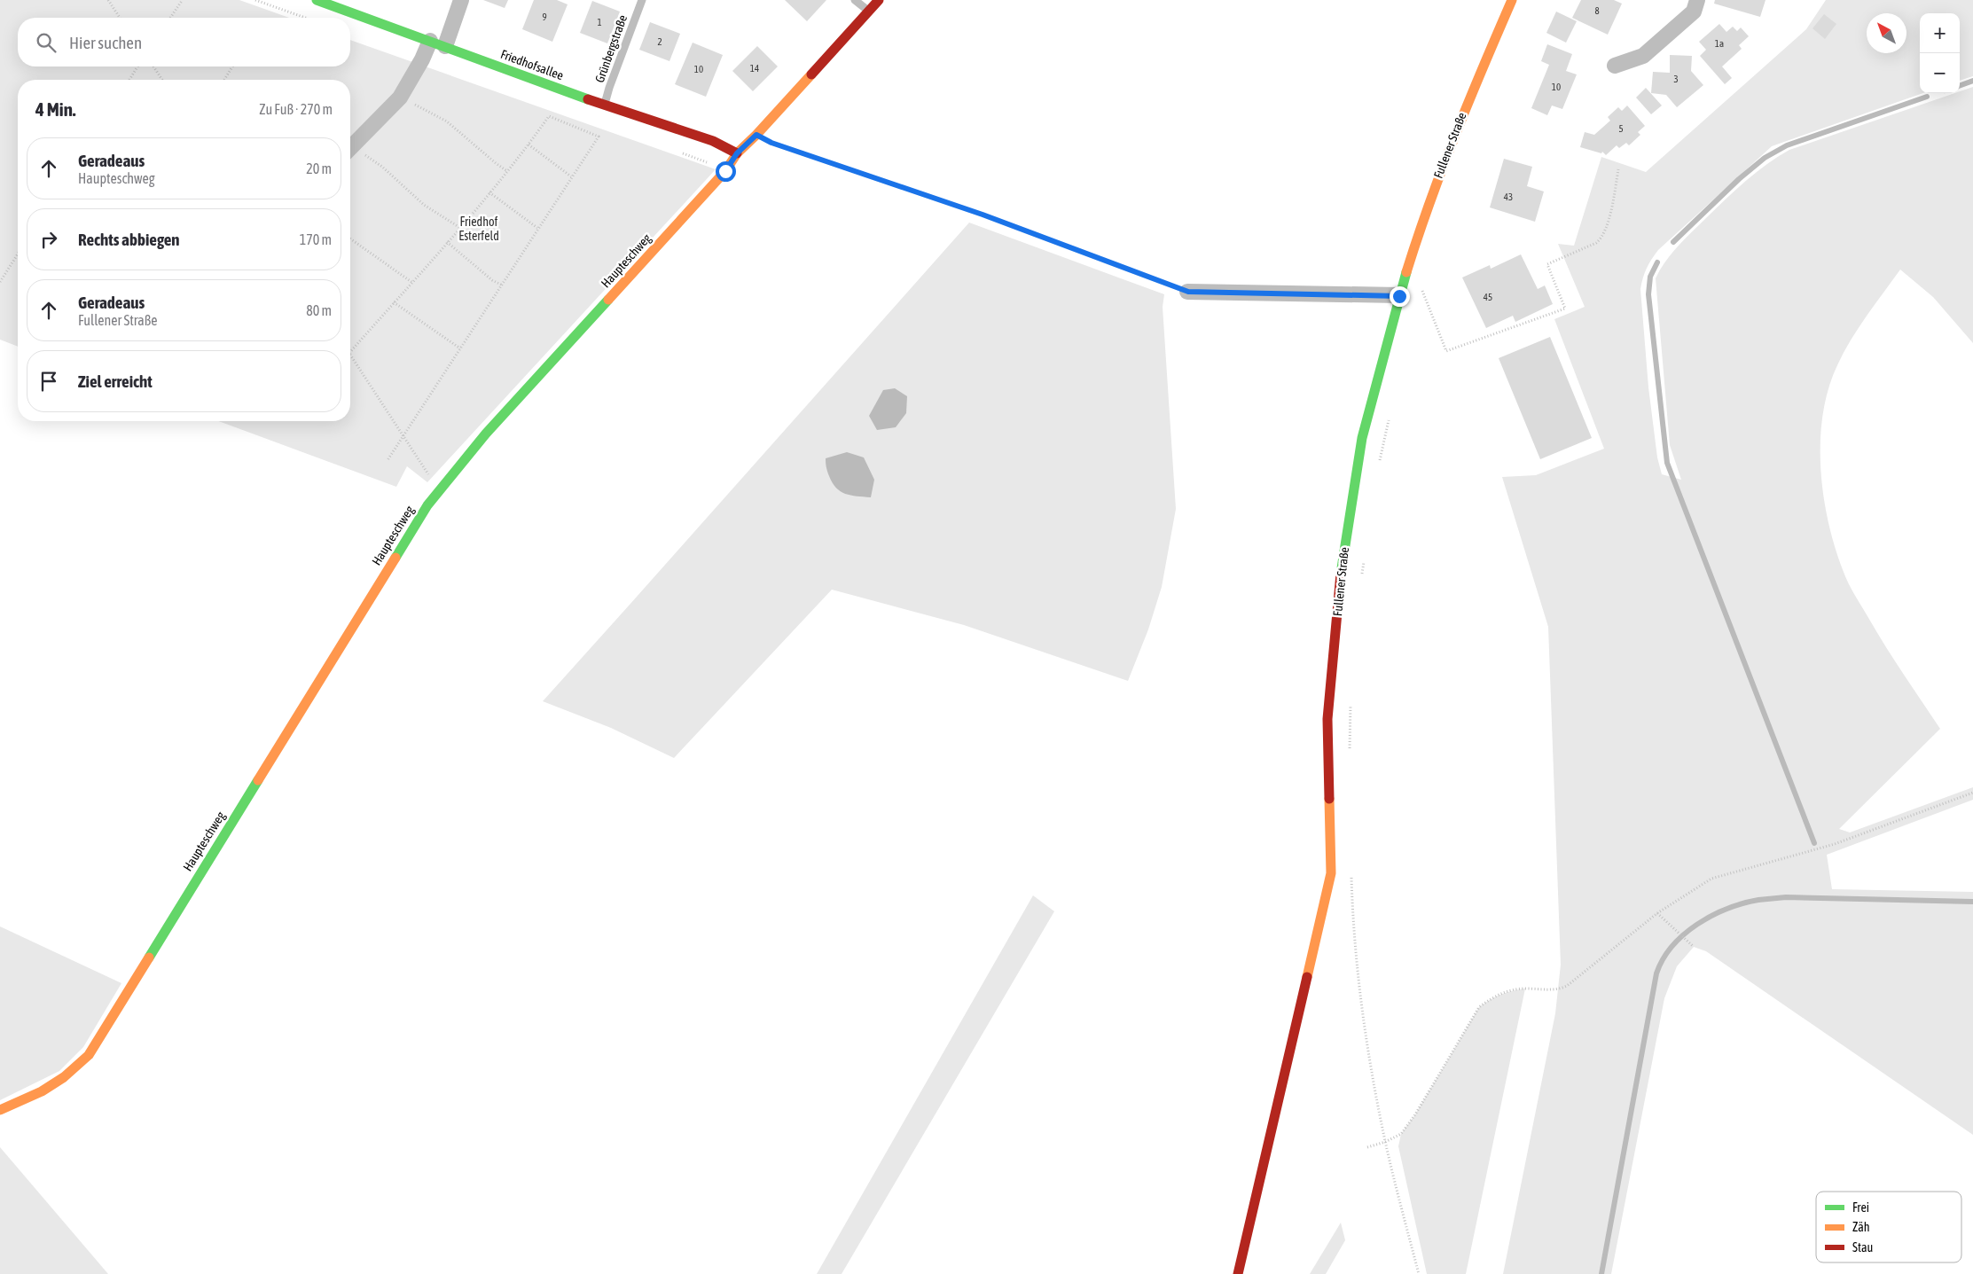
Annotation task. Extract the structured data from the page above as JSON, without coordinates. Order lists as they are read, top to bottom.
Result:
{
  "streets": {
    "street": ["Friedhofsallee", "Fullener Straße", "Haupteschweg"],
    "lane": ["Grünbergstraße"]
  },
  "crossings": [
    ["Grünbergstraße", "Friedhofsallee"],
    ["Friedhofsallee", "Haupteschweg"]
  ],
  "parks": ["Friedhof Esterfeld"],
  "house_numbers": [
    "8",
    "9",
    "1",
    "2",
    "1a",
    "14",
    "10",
    "3",
    "10",
    "5",
    "43",
    "45"
  ],
  "legend": ["Frei", "Zäh", "Stau"],
  "north": "top left",
  "page": {
    "map_buttons": ["+", "−"],
    "search": "Hier suchen",
    "heading": ["4 Min.", "Zu Fuß · 270 m"],
    "list": [
      ["Geradeaus", "Haupteschweg", "20 m"],
      ["Rechts abbiegen", "170 m"],
      ["Geradeaus", "Fullener Straße", "80 m"],
      "Ziel erreicht"
    ]
  }
}
